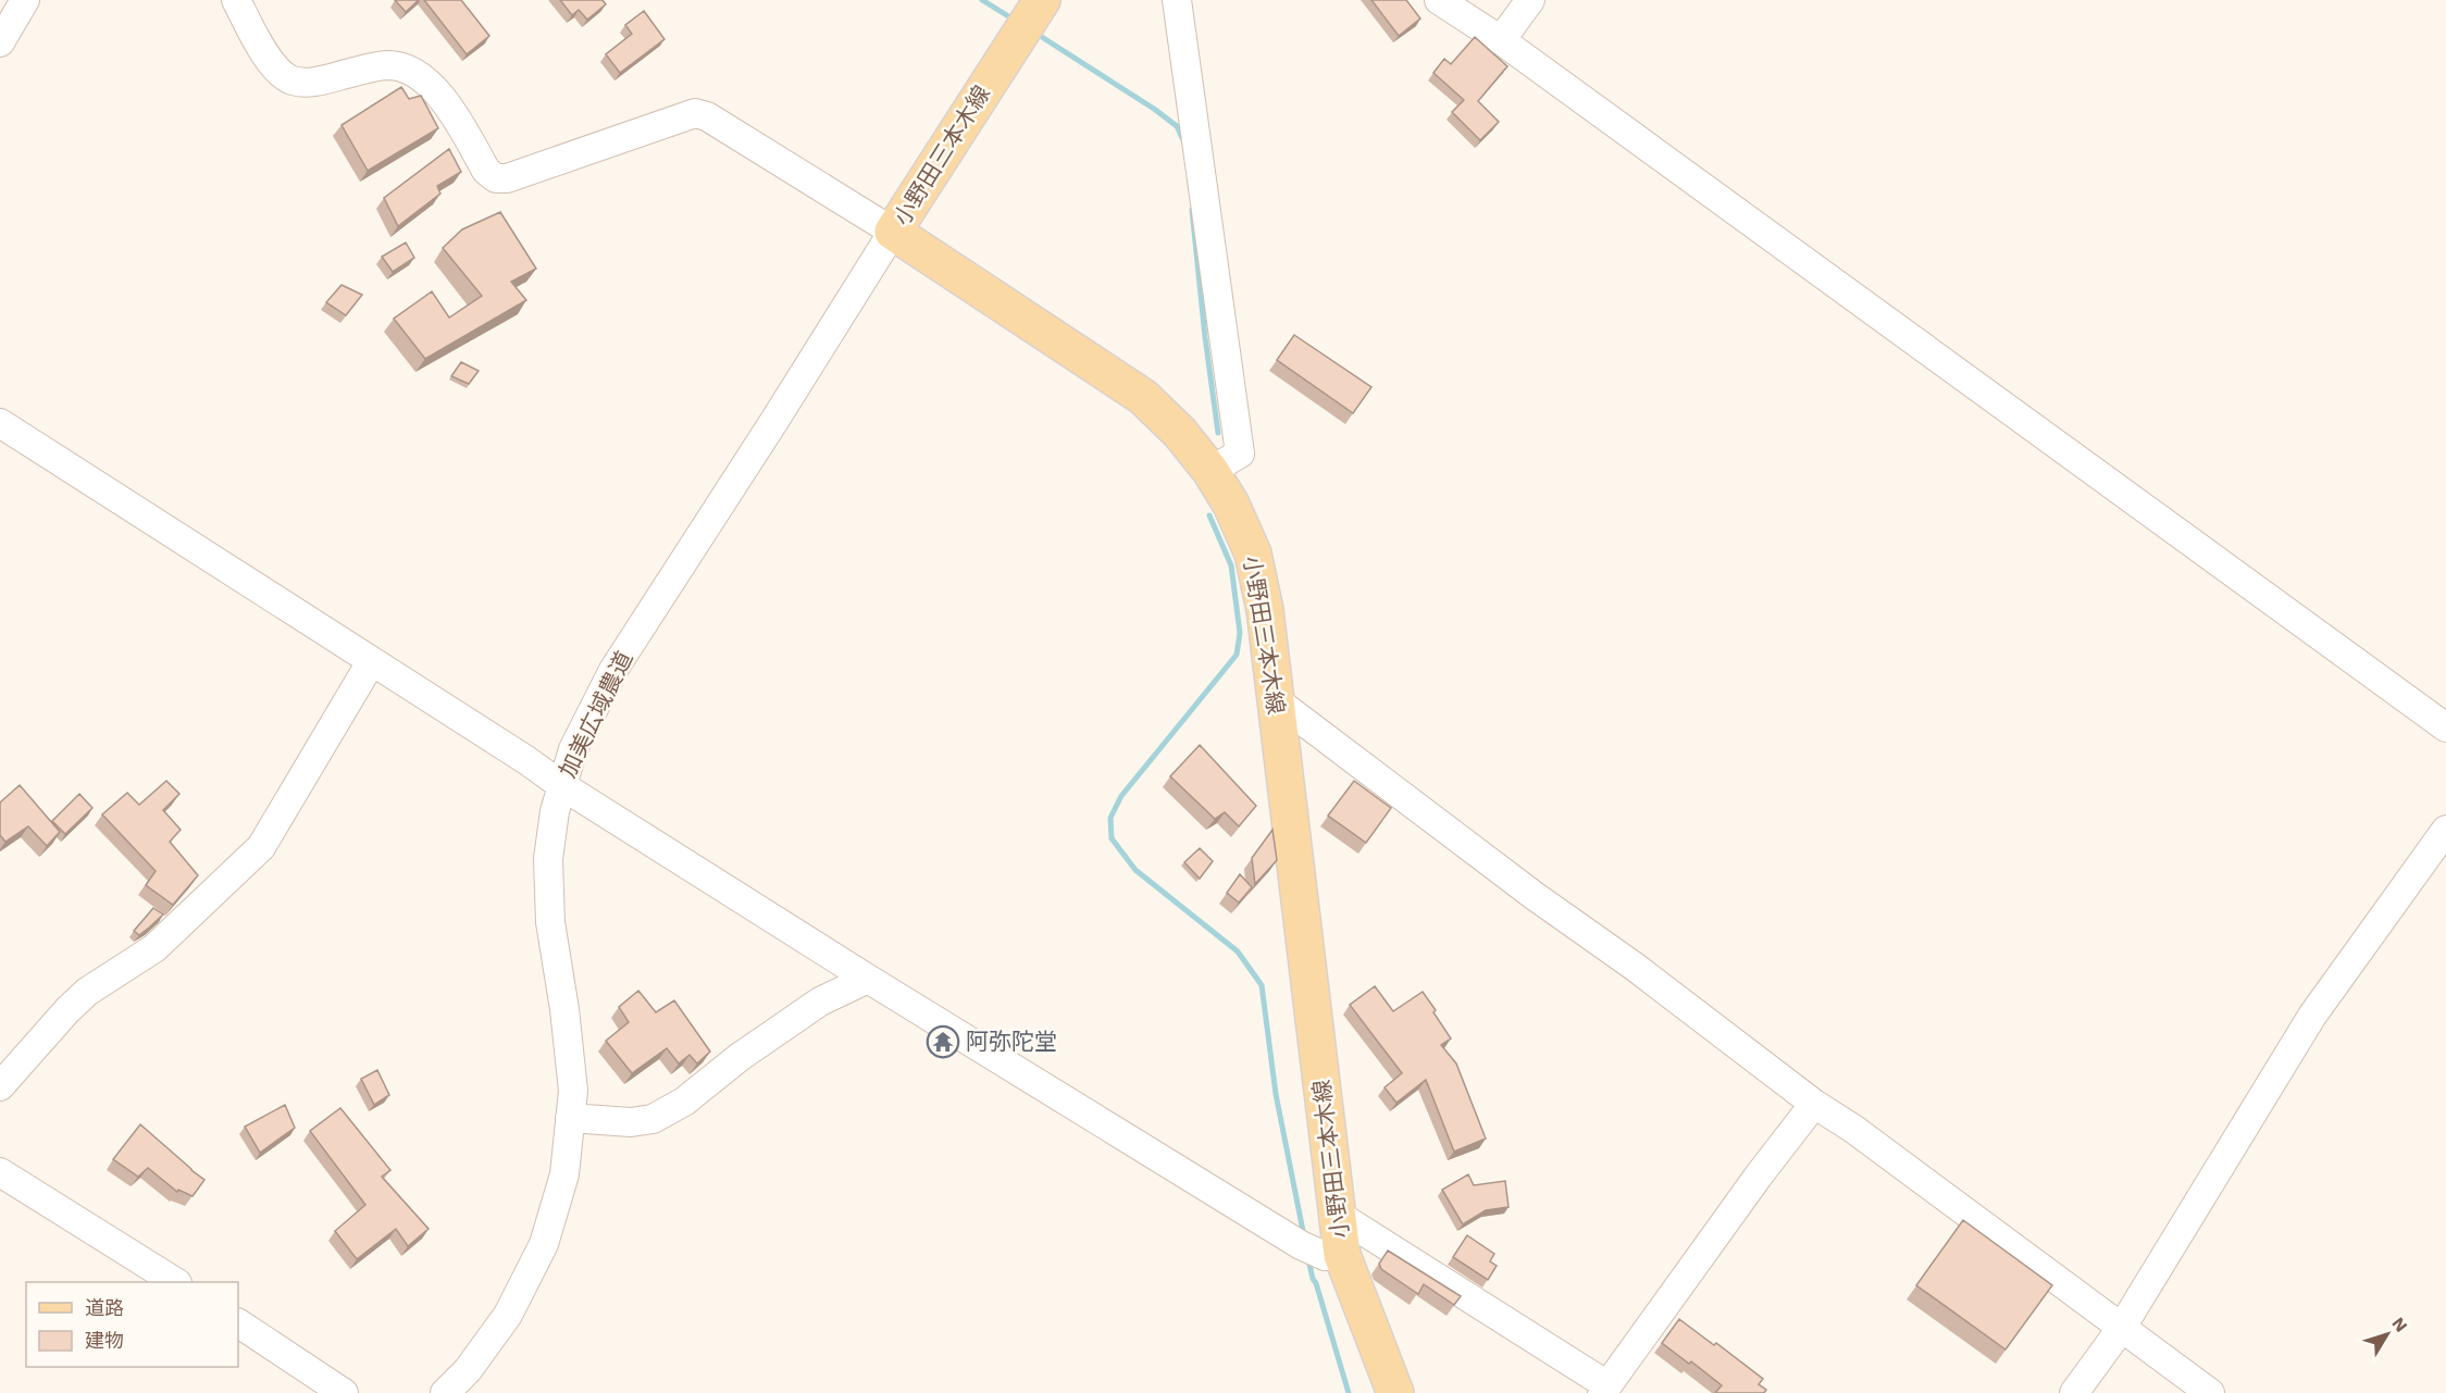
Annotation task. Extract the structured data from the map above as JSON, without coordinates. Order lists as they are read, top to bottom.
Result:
{
  "streets": {
    "main road": ["小野田三本木線"],
    "street": ["加美広域農道"]
  },
  "crossings": [
    ["小野田三本木線", "加美広域農道"]
  ],
  "places": {
    "temple": ["阿弥陀堂"]
  },
  "legend": ["道路", "建物"],
  "north": "top right"
}
